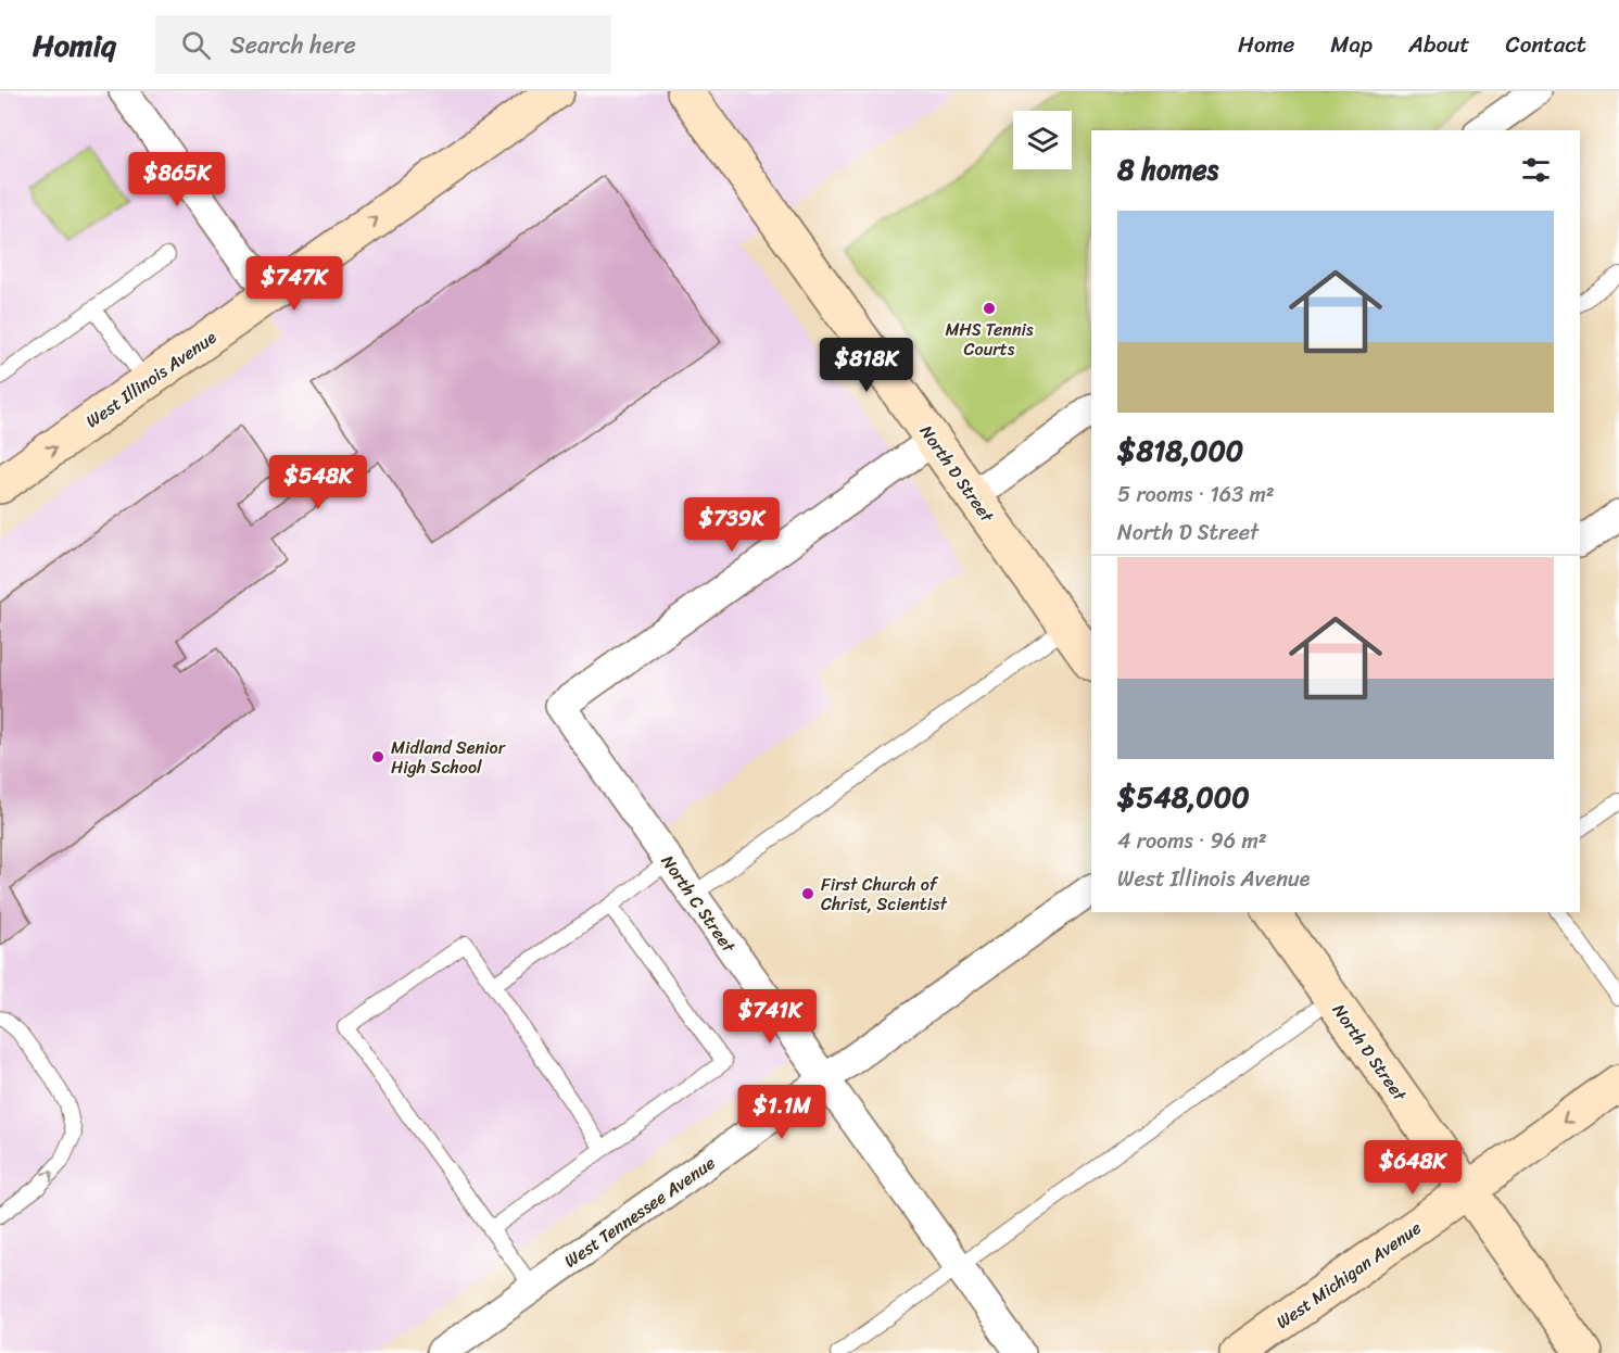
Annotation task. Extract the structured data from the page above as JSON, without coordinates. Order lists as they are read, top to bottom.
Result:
{
  "streets": {
    "street": [
      "West Illinois Avenue",
      "North D Street",
      "North C Street",
      "West Tennessee Avenue",
      "West Michigan Avenue"
    ]
  },
  "crossings": [
    ["North D Street", "North C Street"],
    ["North D Street", "West Michigan Avenue"],
    ["North C Street", "West Tennessee Avenue"]
  ],
  "one_way": ["West Illinois Avenue", "West Michigan Avenue"],
  "places": ["MHS Tennis Courts", "Midland Senior High School", "First Church of Christ, Scientist"],
  "page": {
    "header": "Homiq",
    "search": "Search here",
    "nav": [
      "Home",
      "Map",
      "About",
      "Contact"
    ],
    "heading": "8 homes",
    "price": [
      "$865K",
      "$747K",
      "$818K",
      "$548K",
      "$739K",
      "$741K",
      "$1.1M",
      "$648K"
    ],
    "list": [
      {
        "name": "$818,000",
        "note": "5 rooms · 163 m² · North D Street"
      },
      {
        "name": "$548,000",
        "note": "4 rooms · 96 m² · West Illinois Avenue"
      }
    ]
  }
}
